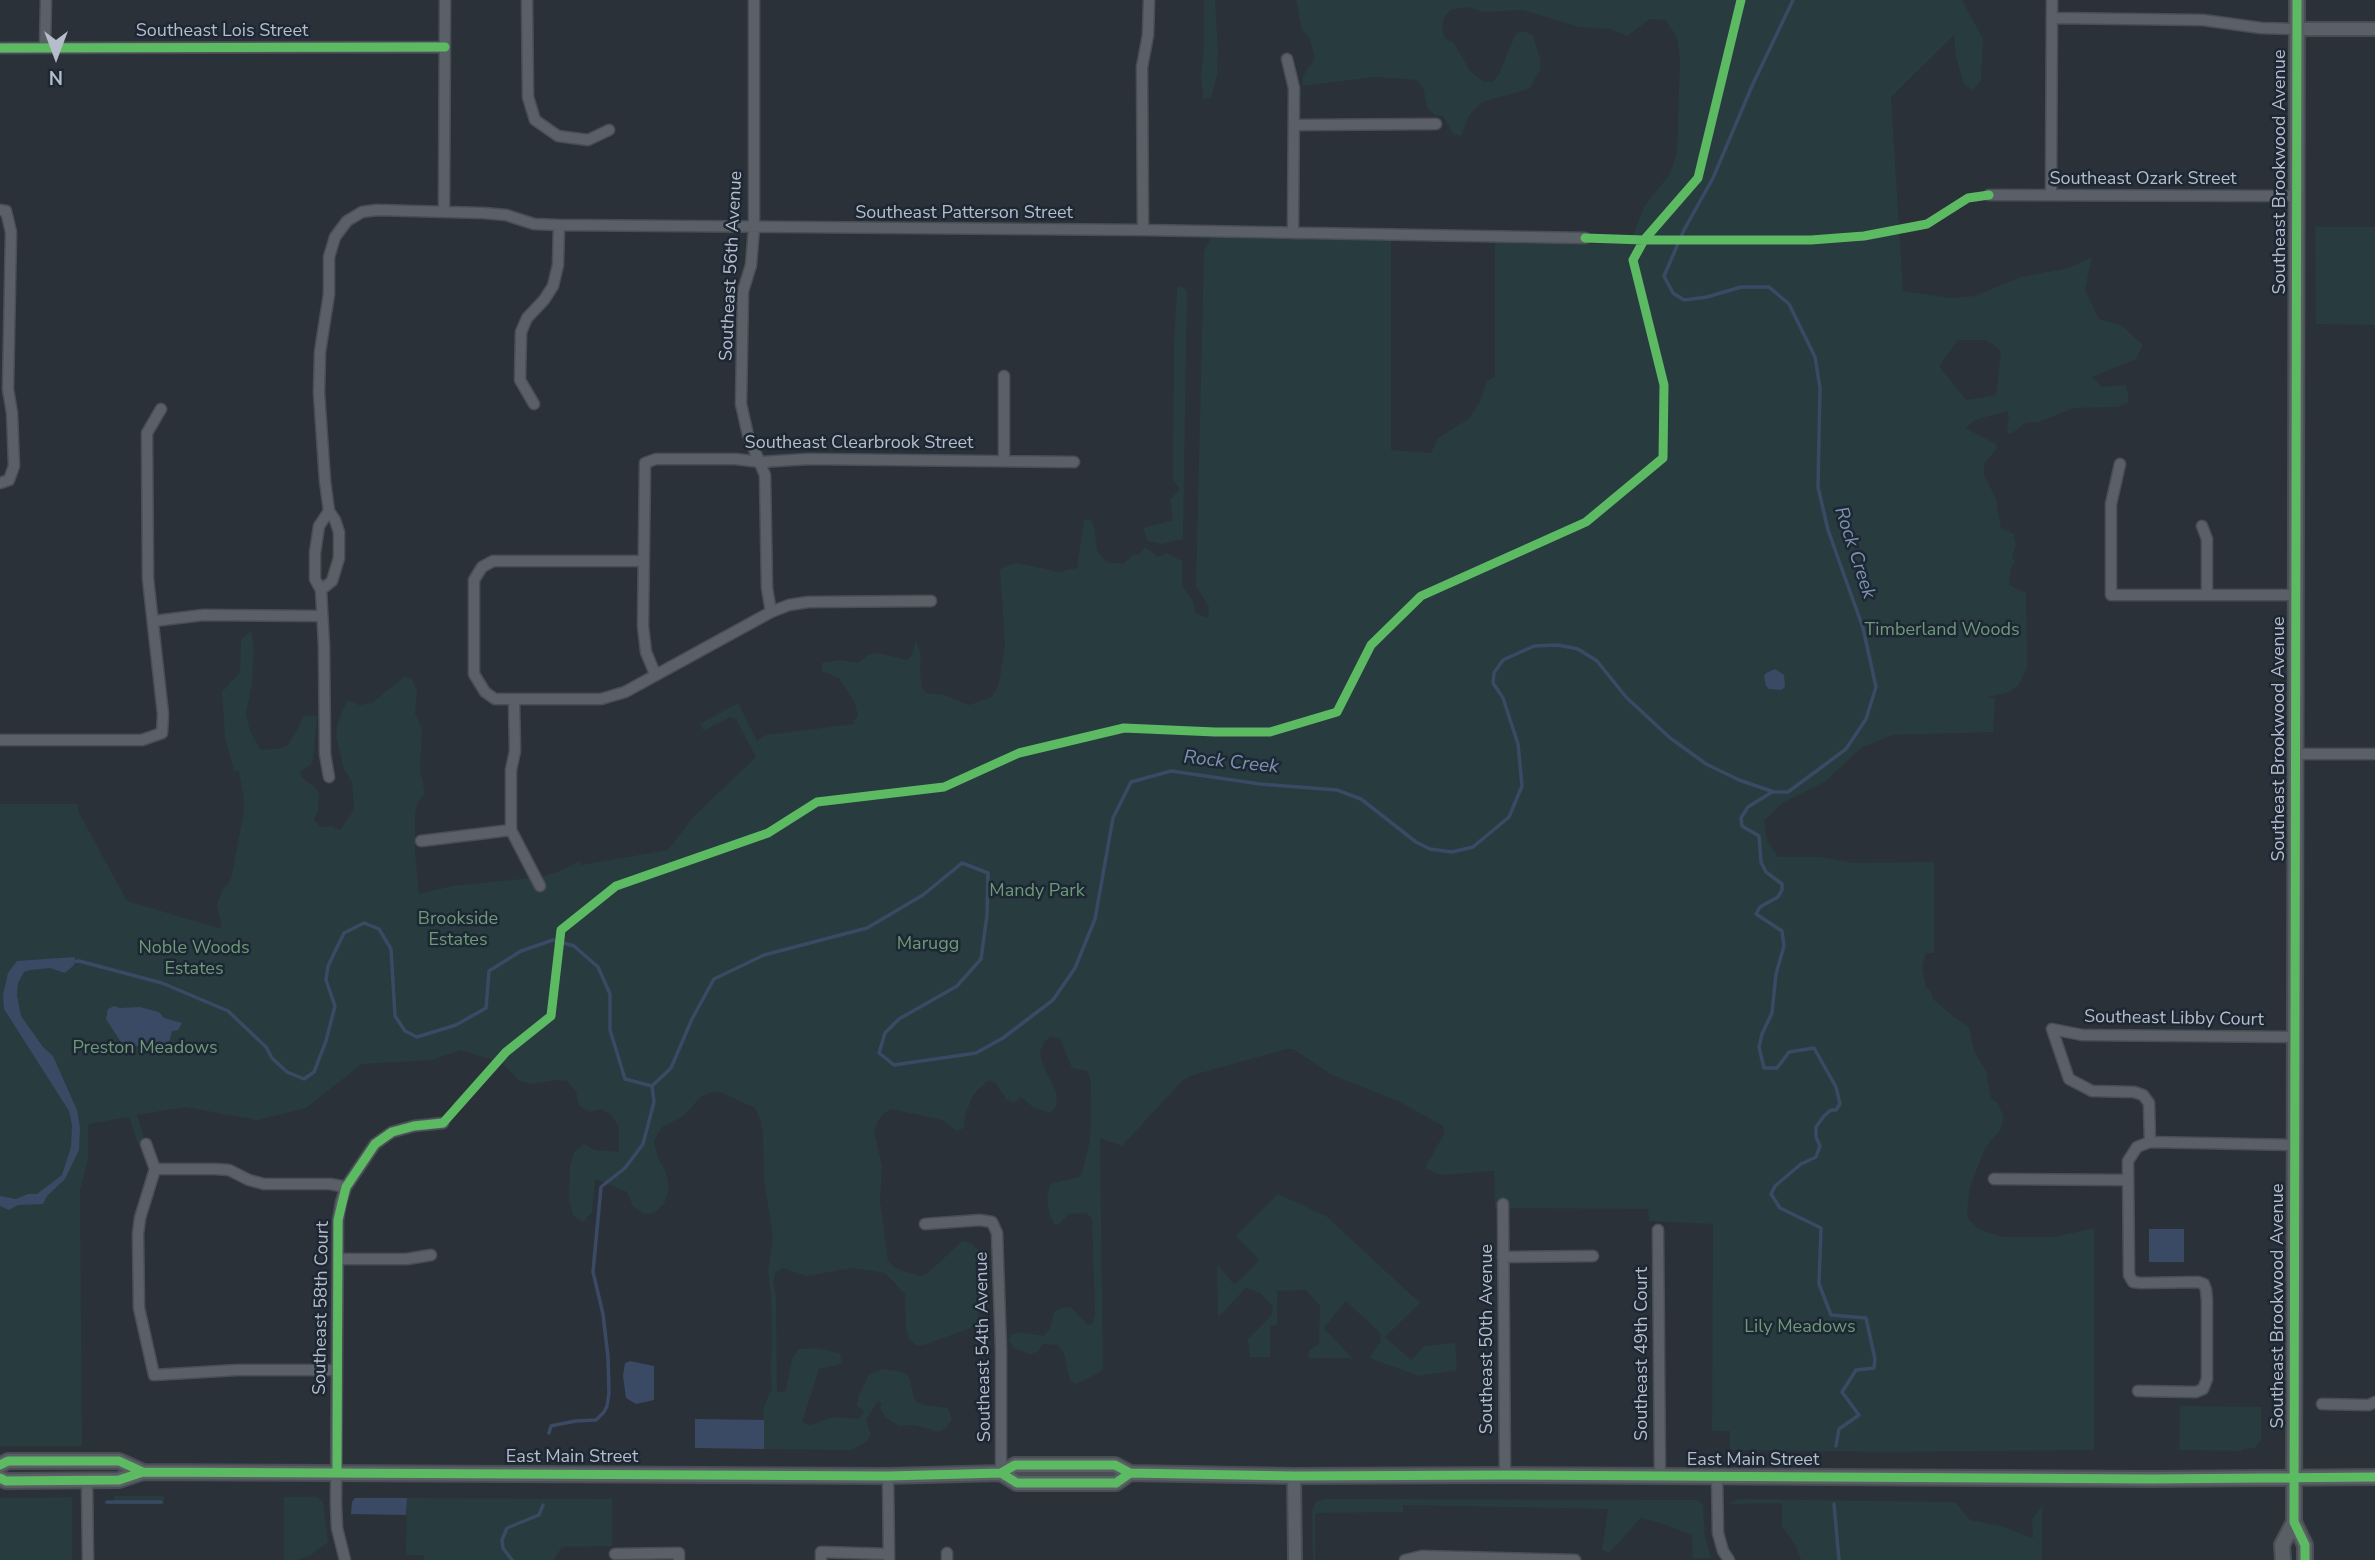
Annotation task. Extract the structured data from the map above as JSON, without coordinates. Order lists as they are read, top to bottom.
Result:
{
  "streets": {
    "main road": ["Southeast Brookwood Avenue", "East Main Street"],
    "street": [
      "Southeast Lois Street",
      "Southeast Ozark Street",
      "Southeast Patterson Street",
      "Southeast 56th Avenue",
      "Southeast Clearbrook Street",
      "Southeast Libby Court",
      "Southeast 58th Court",
      "Southeast 50th Avenue",
      "Southeast 54th Avenue",
      "Southeast 49th Court"
    ]
  },
  "crossings": [
    ["Southeast Brookwood Avenue", "Southeast Ozark Street"],
    ["Southeast Brookwood Avenue", "Southeast Libby Court"],
    ["Southeast Brookwood Avenue", "East Main Street"],
    ["Southeast Patterson Street", "Southeast 56th Avenue"],
    ["Southeast 56th Avenue", "Southeast Clearbrook Street"],
    ["Southeast 58th Court", "East Main Street"],
    ["Southeast 50th Avenue", "East Main Street"],
    ["Southeast 54th Avenue", "East Main Street"],
    ["Southeast 49th Court", "East Main Street"]
  ],
  "water": ["Rock Creek"],
  "parks": [
    "Timberland Woods",
    "Mandy Park",
    "Brookside Estates",
    "Marugg",
    "Noble Woods Estates",
    "Preston Meadows",
    "Lily Meadows"
  ],
  "north": "bottom"
}
